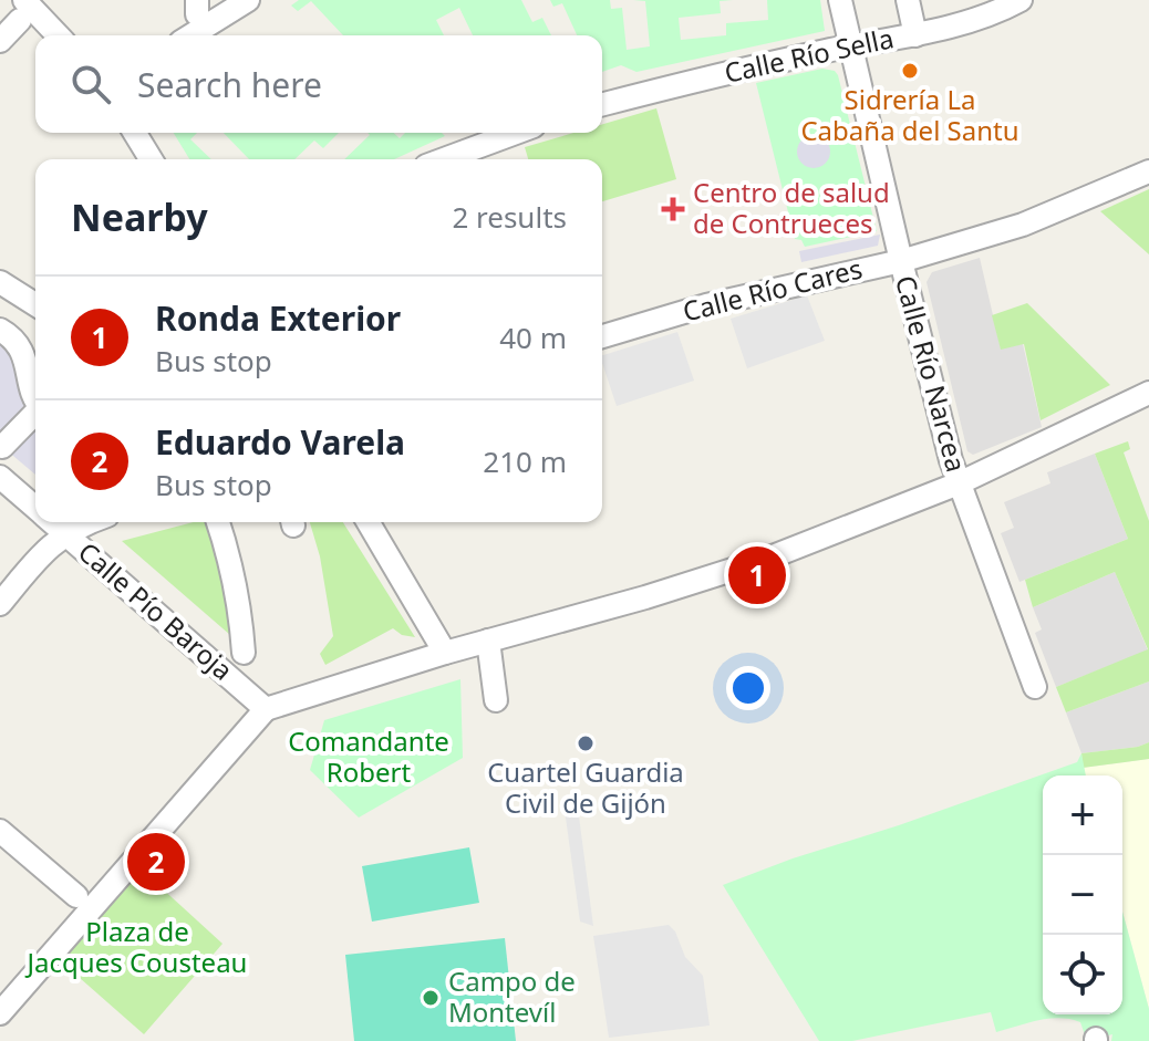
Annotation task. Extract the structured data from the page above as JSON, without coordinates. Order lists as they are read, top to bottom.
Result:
{
  "streets": {
    "street": [
      "Calle Río Sella",
      "Calle Río Cares",
      "Calle Río Narcea",
      "Calle Pío Baroja"
    ]
  },
  "crossings": [
    ["Calle Río Sella", "Calle Río Narcea"],
    ["Calle Río Cares", "Calle Río Narcea"]
  ],
  "parks": ["Comandante Robert", "Plaza de Jacques Cousteau"],
  "places": {
    "other": ["Sidrería La Cabaña del Santu", "Cuartel Guardia Civil de Gijón", "Campo de Montevíl"],
    "health": ["Centro de salud de Contrueces"]
  },
  "page": {
    "search": "Search here",
    "heading": ["Nearby", "2 results"],
    "list": [
      {
        "mark": "1",
        "name": "Ronda Exterior",
        "note": "Bus stop",
        "value": "40 m"
      },
      {
        "mark": "2",
        "name": "Eduardo Varela",
        "note": "Bus stop",
        "value": "210 m"
      }
    ],
    "pins": ["1", "2"],
    "map_buttons": ["+", "−"]
  }
}
